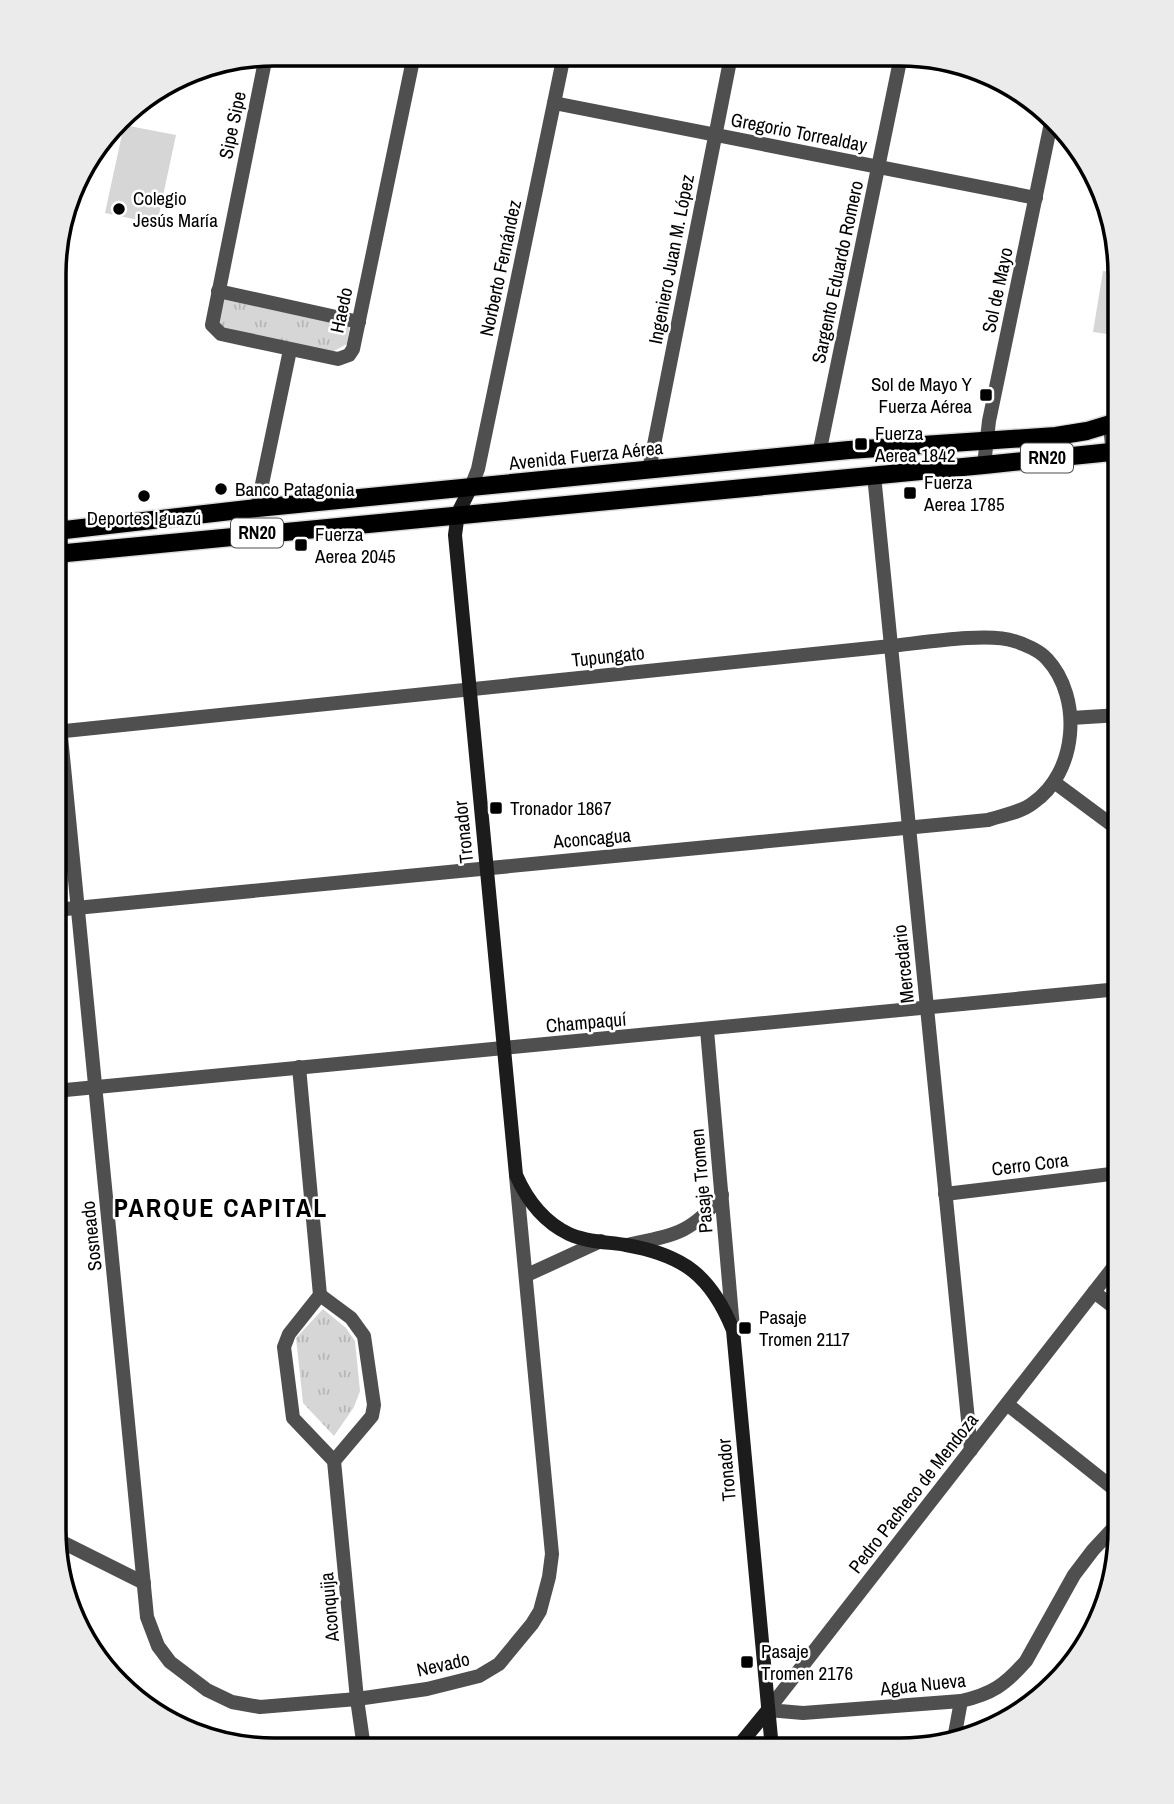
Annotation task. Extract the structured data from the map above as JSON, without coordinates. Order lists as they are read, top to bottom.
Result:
{
  "streets": {
    "main road": [
      "Avenida Fuerza Aérea",
      "RN20",
      "Tronador",
      "Pedro Pacheco de Mendoza"
    ],
    "street": [
      "Sipe Sipe",
      "Gregorio Torrealday",
      "Ingeniero Juan M. López",
      "Norberto Fernández",
      "Sargento Eduardo Romero",
      "Sol de Mayo",
      "Haedo",
      "Tupungato",
      "Aconcagua",
      "Mercedario",
      "Champaquí",
      "Cerro Cora",
      "Pasaje Tromen",
      "Sosneado",
      "Aconquija",
      "Nevado",
      "Agua Nueva"
    ]
  },
  "crossings": [
    ["Sipe Sipe", "Haedo"],
    ["Gregorio Torrealday", "Ingeniero Juan M. López"],
    ["Gregorio Torrealday", "Norberto Fernández"],
    ["Gregorio Torrealday", "Sargento Eduardo Romero"],
    ["Gregorio Torrealday", "Sol de Mayo"],
    ["Ingeniero Juan M. López", "Avenida Fuerza Aérea"],
    ["Norberto Fernández", "Avenida Fuerza Aérea"],
    ["Norberto Fernández", "Tronador"],
    ["Sargento Eduardo Romero", "Avenida Fuerza Aérea"],
    ["Sol de Mayo", "Avenida Fuerza Aérea"],
    ["Sol de Mayo", "RN20"],
    ["Avenida Fuerza Aérea", "Tronador"],
    ["RN20", "Tronador"],
    ["RN20", "Mercedario"],
    ["Tupungato", "Tronador"],
    ["Tupungato", "Aconcagua"],
    ["Tupungato", "Mercedario"],
    ["Tronador", "Aconcagua"],
    ["Tronador", "Champaquí"],
    ["Tronador", "Pasaje Tromen"],
    ["Tronador", "Pedro Pacheco de Mendoza"],
    ["Tronador", "Nevado"],
    ["Tronador", "Agua Nueva"],
    ["Aconcagua", "Mercedario"],
    ["Aconcagua", "Sosneado"],
    ["Mercedario", "Champaquí"],
    ["Mercedario", "Cerro Cora"],
    ["Mercedario", "Pedro Pacheco de Mendoza"],
    ["Champaquí", "Pasaje Tromen"],
    ["Champaquí", "Sosneado"],
    ["Sosneado", "Nevado"],
    ["Pedro Pacheco de Mendoza", "Agua Nueva"],
    ["Aconquija", "Nevado"]
  ],
  "districts": ["PARQUE CAPITAL"],
  "places": {
    "other": ["Colegio Jesús María", "Banco Patagonia", "Deportes Iguazú"],
    "transit": [
      "Sol de Mayo Y Fuerza Aérea",
      "Fuerza Aerea 1842",
      "Fuerza Aerea 1785",
      "Fuerza Aerea 2045",
      "Tronador 1867",
      "Pasaje Tromen 2117",
      "Pasaje Tromen 2176"
    ]
  }
}
